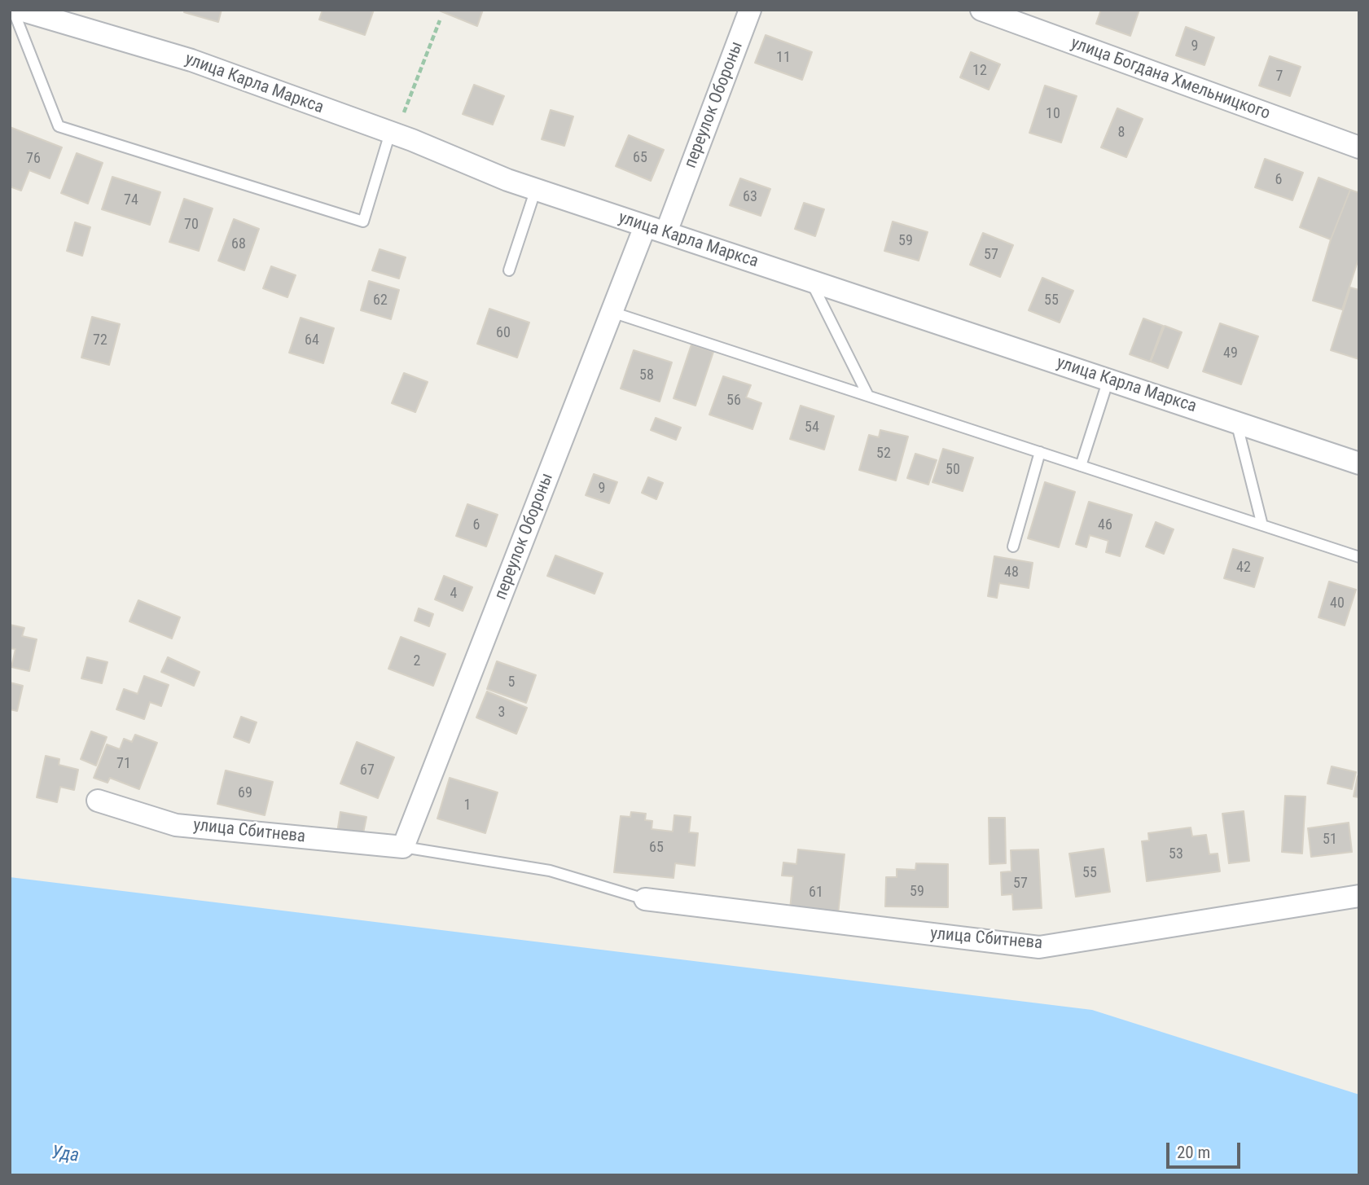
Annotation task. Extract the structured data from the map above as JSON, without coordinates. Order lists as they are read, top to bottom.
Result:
{
  "streets": {
    "street": [
      "улица Богдана Хмельницкого",
      "улица Карла Маркса",
      "переулок Обороны",
      "улица Сбитнева"
    ]
  },
  "crossings": [
    ["улица Карла Маркса", "переулок Обороны"],
    ["переулок Обороны", "улица Сбитнева"]
  ],
  "water": ["Уда"],
  "house_numbers": [
    "9",
    "11",
    "12",
    "7",
    "10",
    "8",
    "65",
    "76",
    "6",
    "63",
    "74",
    "70",
    "59",
    "68",
    "57",
    "62",
    "55",
    "60",
    "72",
    "64",
    "49",
    "58",
    "56",
    "54",
    "52",
    "50",
    "9",
    "6",
    "46",
    "42",
    "48",
    "4",
    "40",
    "2",
    "5",
    "3",
    "71",
    "67",
    "69",
    "1",
    "51",
    "65",
    "53",
    "55",
    "57",
    "59",
    "61"
  ],
  "scale_bar": "20 m"
}
